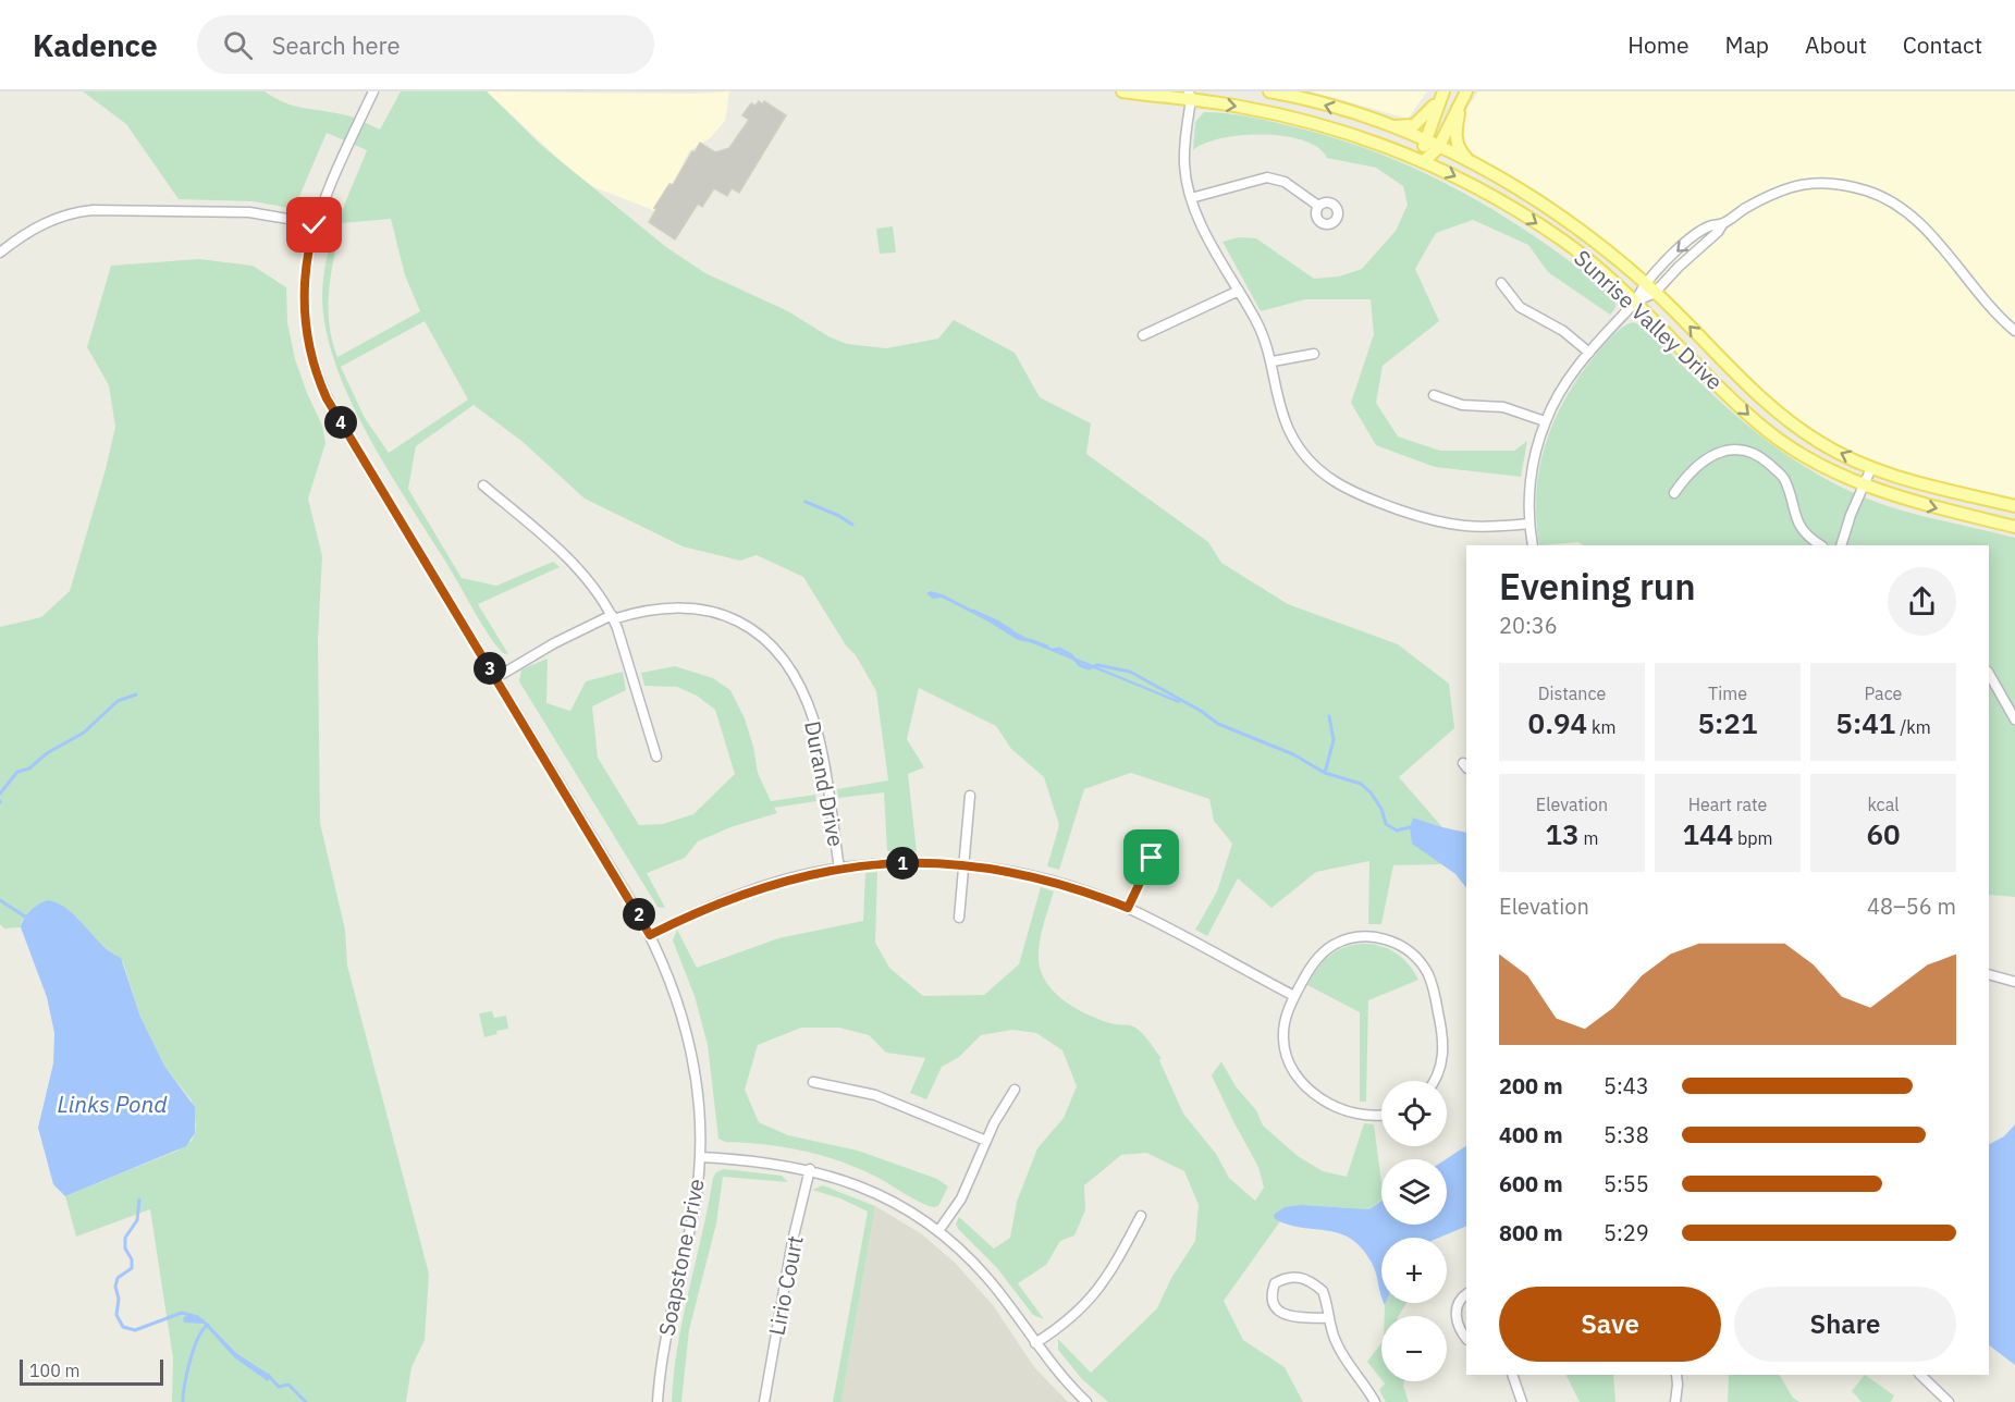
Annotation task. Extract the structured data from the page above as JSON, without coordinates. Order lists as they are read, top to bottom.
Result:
{
  "streets": {
    "main road": ["Sunrise Valley Drive"],
    "street": ["Durand Drive", "Soapstone Drive", "Lirio Court"]
  },
  "crossings": [
    ["Durand Drive", "Soapstone Drive"]
  ],
  "water": ["Links Pond"],
  "scale_bar": "100 m",
  "page": {
    "header": "Kadence",
    "search": "Search here",
    "nav": [
      "Home",
      "Map",
      "About",
      "Contact"
    ],
    "pins": [
      "4",
      "3",
      "1",
      "2"
    ],
    "heading": ["Evening run", "20:36"],
    "stats": [
      ["Distance", "0.94 km"],
      ["Time", "5:21"],
      ["Pace", "5:41 /km"],
      ["Elevation", "13 m"],
      ["Heart rate", "144 bpm"],
      ["kcal", "60"]
    ],
    "chart": ["Elevation", "48–56 m"],
    "list": [
      {
        "name": "200 m",
        "note": "5:43"
      },
      {
        "name": "400 m",
        "note": "5:38"
      },
      {
        "name": "600 m",
        "note": "5:55"
      },
      {
        "name": "800 m",
        "note": "5:29"
      }
    ],
    "map_buttons": ["+", "−"],
    "buttons": ["Save", "Share"],
    "scale": "100 m"
  }
}
